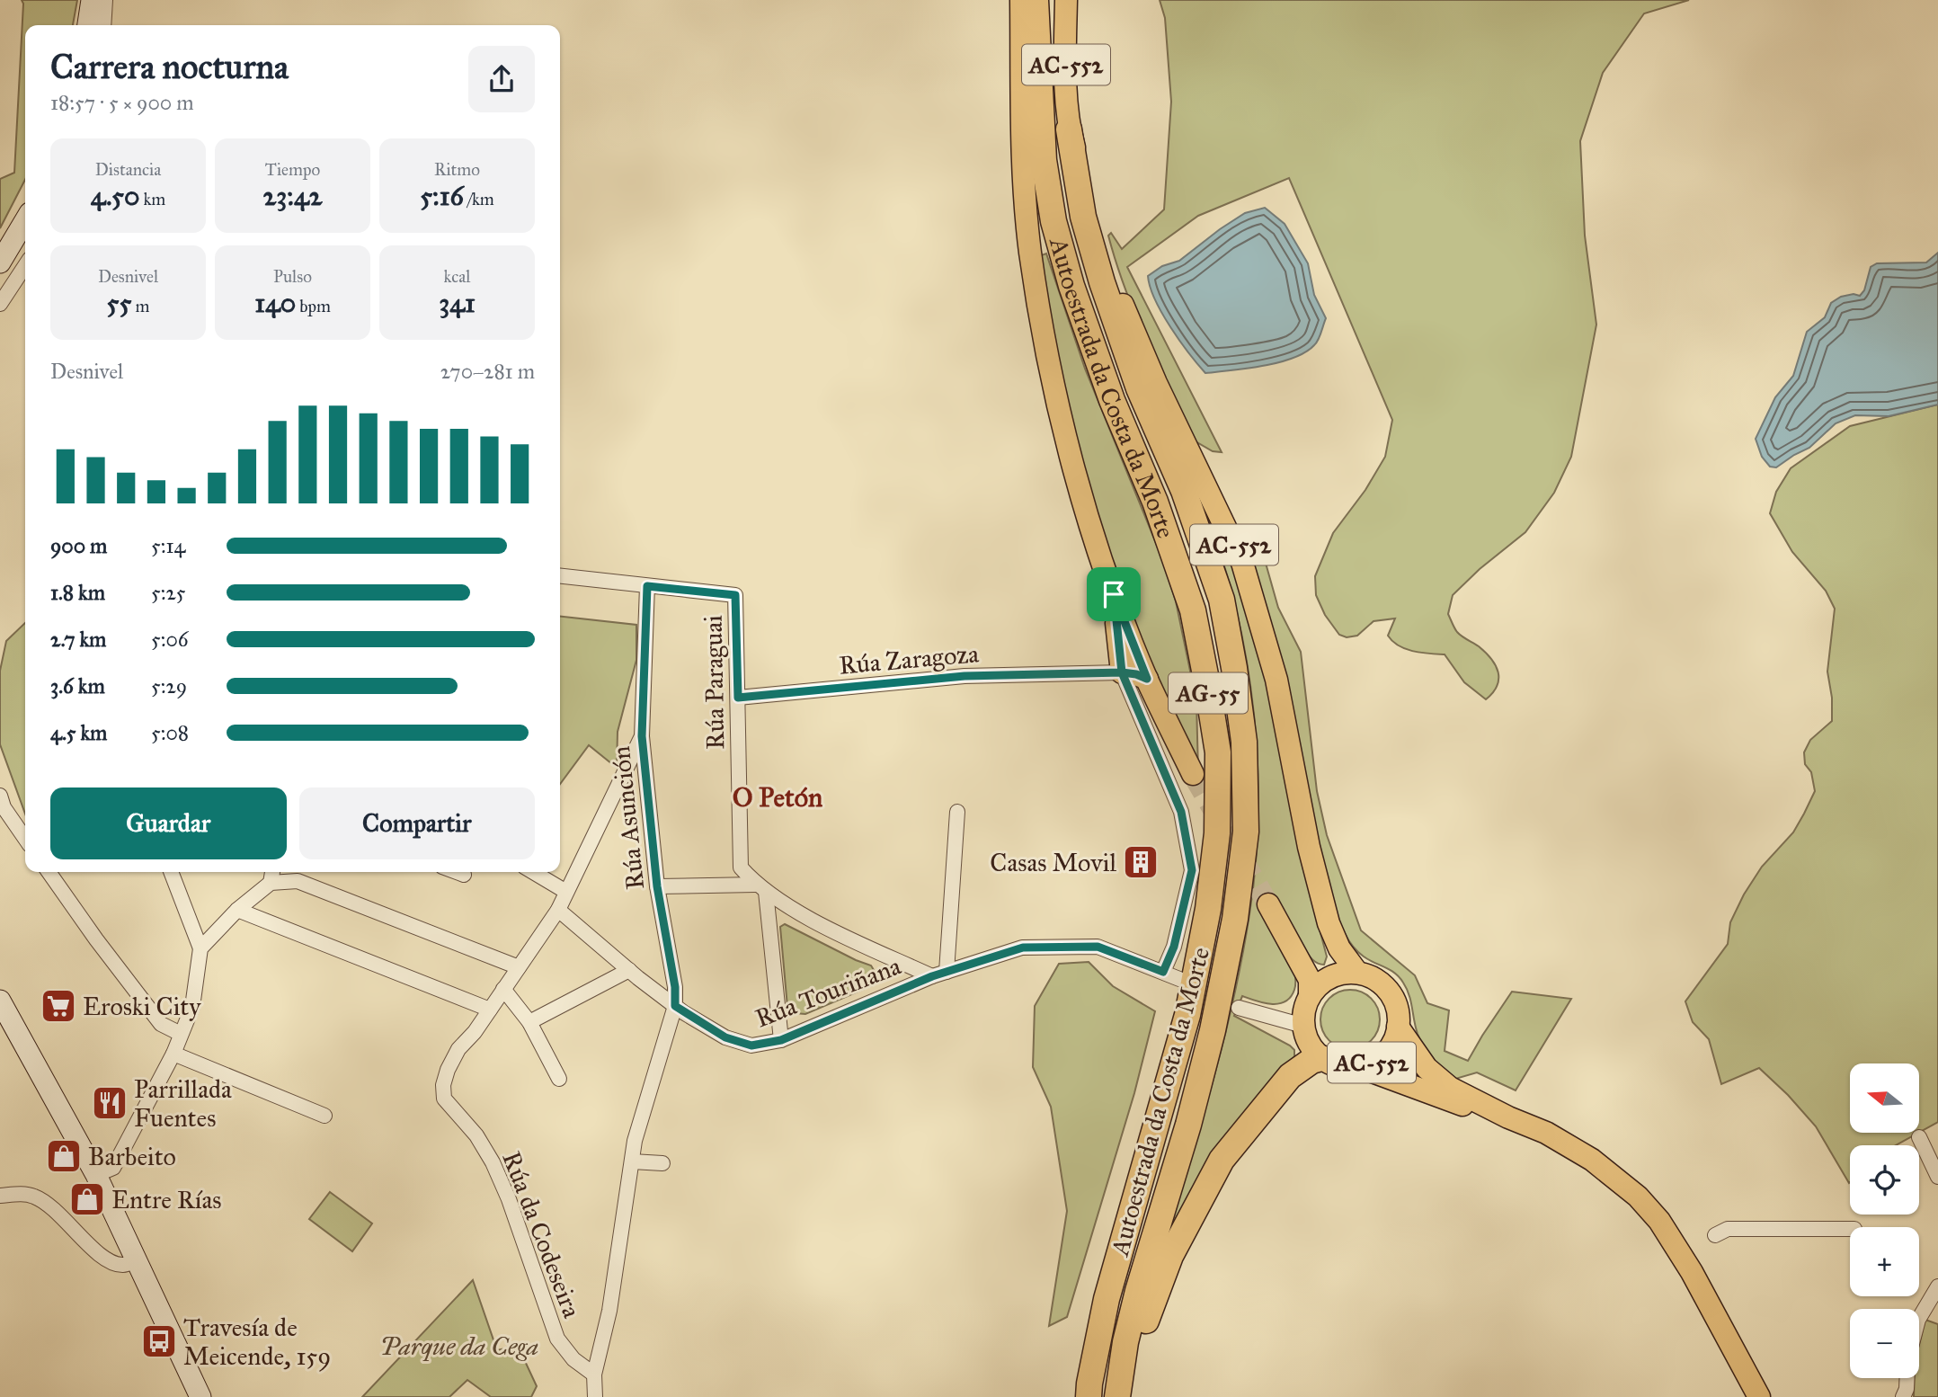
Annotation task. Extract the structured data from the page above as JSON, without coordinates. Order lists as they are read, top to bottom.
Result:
{
  "streets": {
    "highway": ["Autoestrada da Costa da Morte", "AG-55"],
    "main road": ["AC-552"],
    "street": [
      "Rúa Zaragoza",
      "Rúa Paraguai",
      "Rúa Asunción",
      "Rúa Touriñana",
      "Rúa da Codeseira"
    ]
  },
  "crossings": [
    ["AC-552", "Autoestrada da Costa da Morte"],
    ["Rúa Zaragoza", "Rúa Paraguai"],
    ["Rúa Paraguai", "Rúa Asunción"],
    ["Rúa Asunción", "Rúa Touriñana"]
  ],
  "districts": ["O Petón"],
  "parks": ["Parque da Cega"],
  "places": {
    "building": ["Casas Movil"],
    "supermarket": ["Eroski City"],
    "restaurant": ["Parrillada Fuentes"],
    "shop": ["Barbeito", "Entre Rías"],
    "bus stop": ["Travesía de Meicende, 159"]
  },
  "north": "left",
  "page": {
    "heading": ["Carrera nocturna", "18:57 · 5 × 900 m"],
    "stats": [
      ["Distancia", "4.50 km"],
      ["Tiempo", "23:42"],
      ["Ritmo", "5:16 /km"],
      ["Desnivel", "55 m"],
      ["Pulso", "140 bpm"],
      ["kcal", "341"]
    ],
    "chart": ["Desnivel", "270–281 m"],
    "list": [
      {
        "name": "900 m",
        "note": "5:14"
      },
      {
        "name": "1.8 km",
        "note": "5:25"
      },
      {
        "name": "2.7 km",
        "note": "5:06"
      },
      {
        "name": "3.6 km",
        "note": "5:29"
      },
      {
        "name": "4.5 km",
        "note": "5:08"
      }
    ],
    "buttons": ["Guardar", "Compartir"],
    "map_buttons": ["+", "−"]
  }
}
